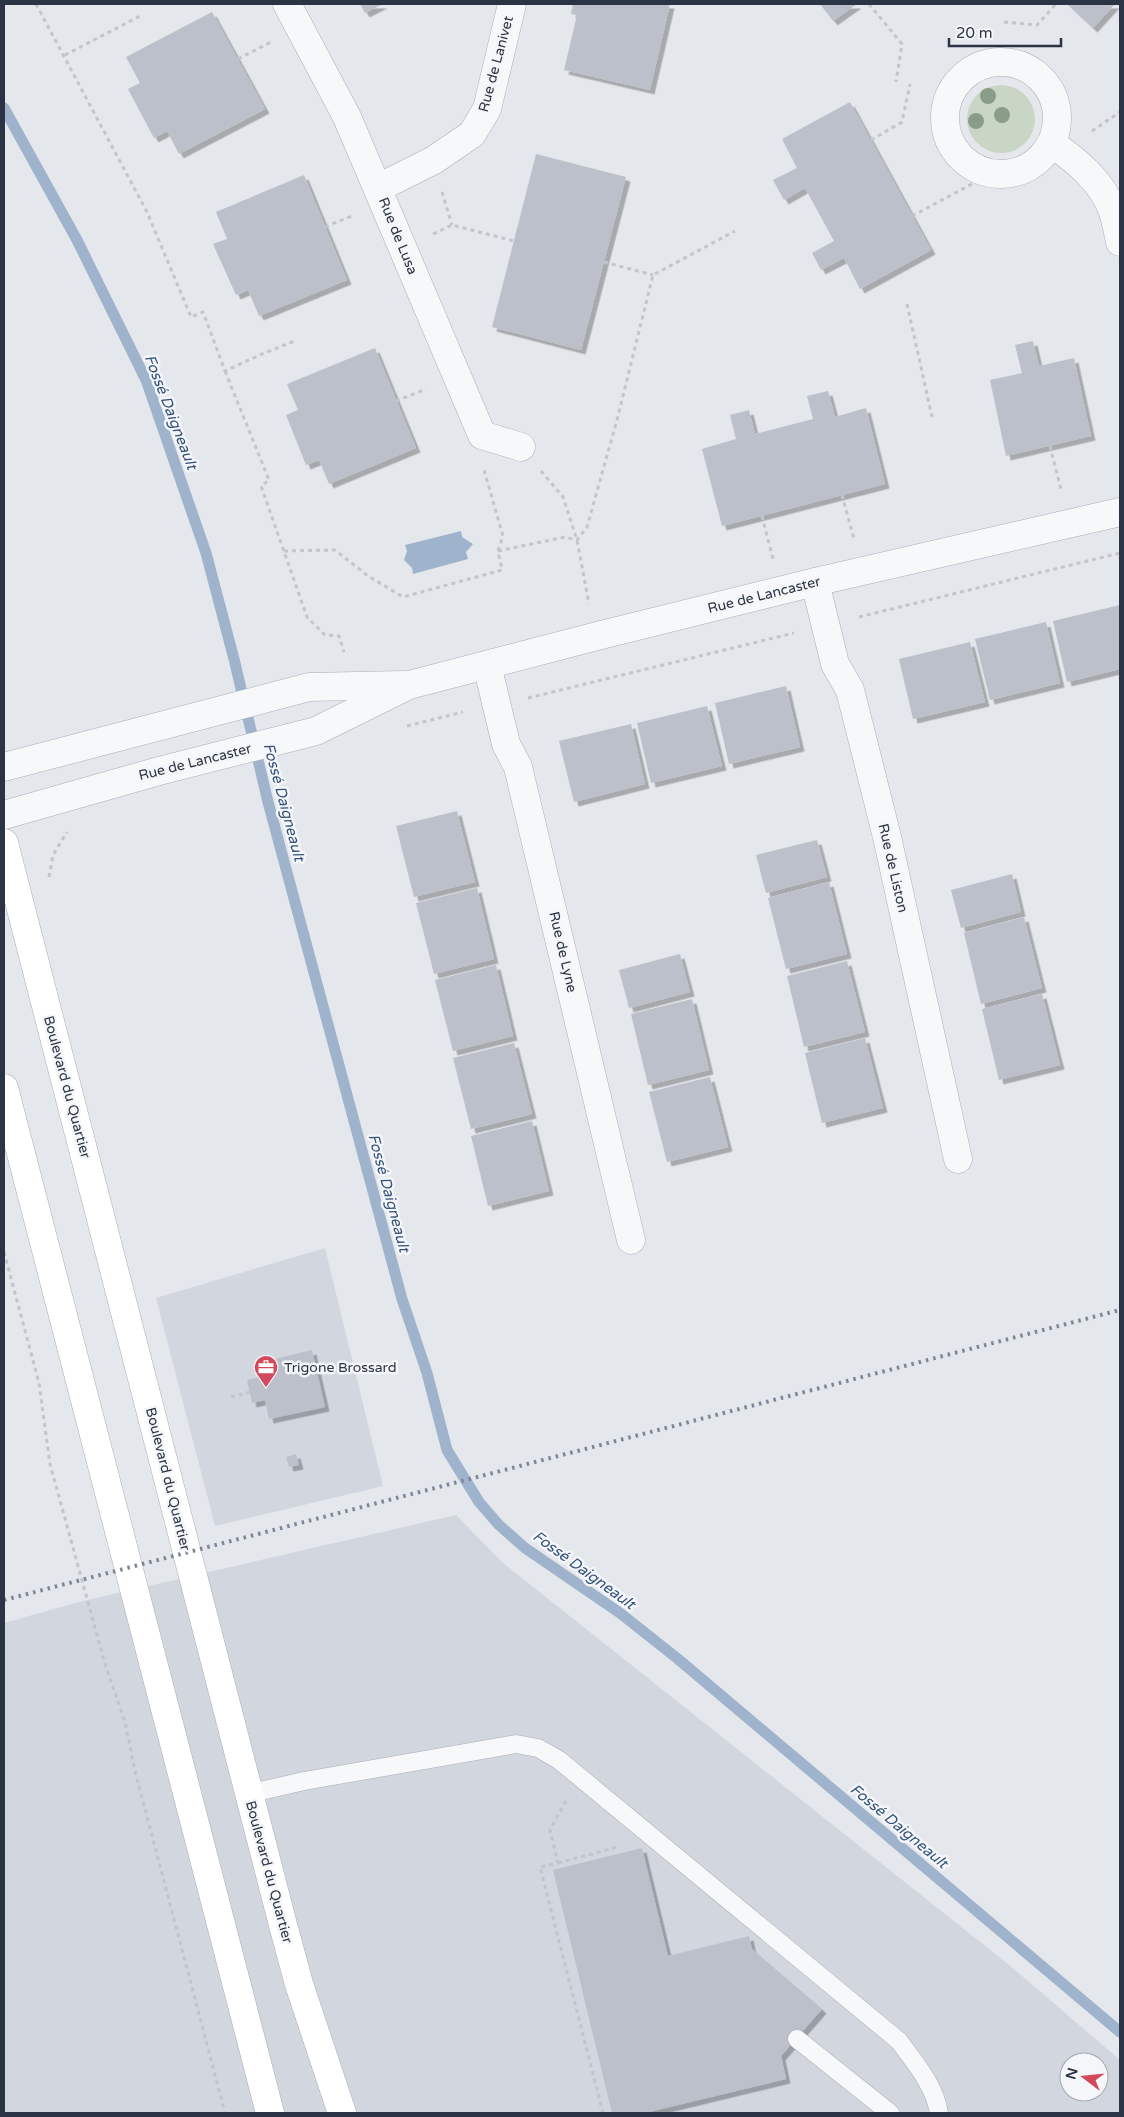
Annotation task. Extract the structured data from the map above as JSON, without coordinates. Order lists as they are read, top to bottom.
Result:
{
  "streets": {
    "main road": ["Boulevard du Quartier"],
    "street": [
      "Rue de Lanivet",
      "Rue de Lusa",
      "Rue de Lancaster",
      "Rue de Liston",
      "Rue de Lyne"
    ]
  },
  "crossings": [
    ["Rue de Lanivet", "Rue de Lusa"],
    ["Rue de Lancaster", "Rue de Liston"],
    ["Rue de Lancaster", "Rue de Lyne"]
  ],
  "water": ["Fossé Daigneault"],
  "places": {
    "office": ["Trigone Brossard"]
  },
  "scale_bar": "20 m",
  "north": "left"
}
